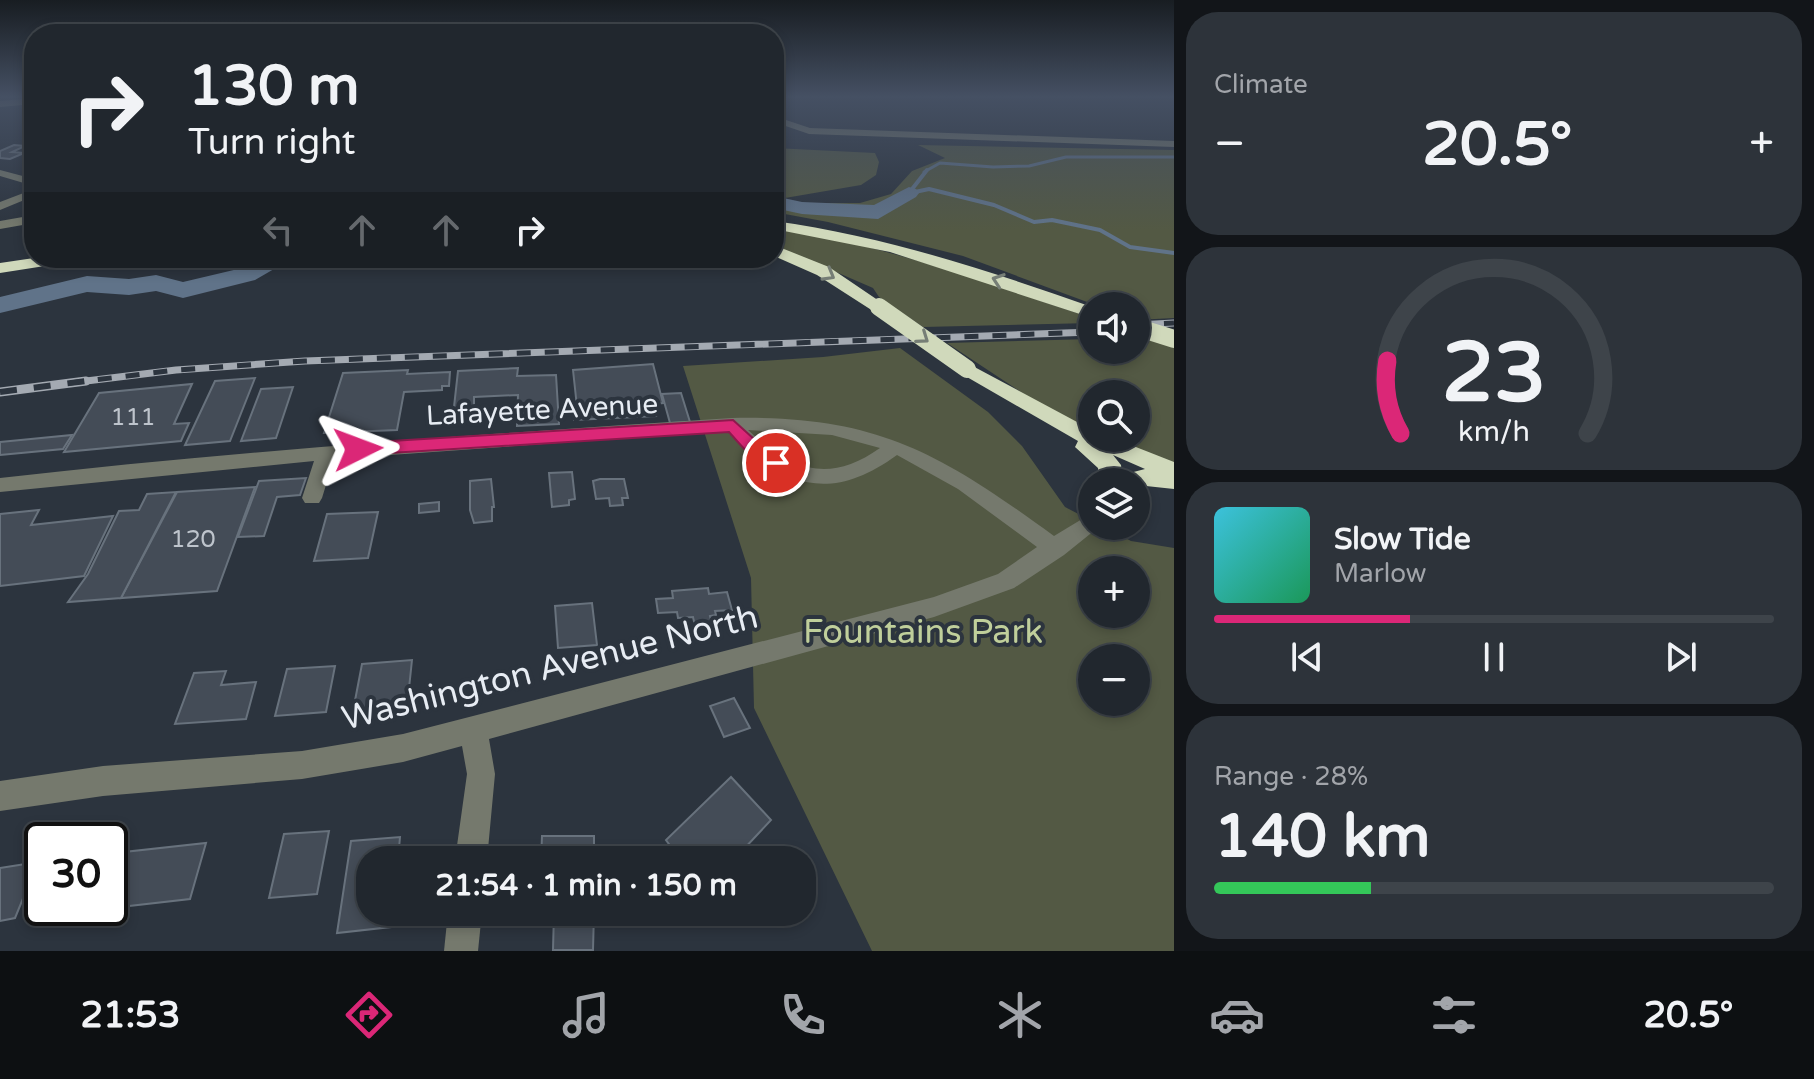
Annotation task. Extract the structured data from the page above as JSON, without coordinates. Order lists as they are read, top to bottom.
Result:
{
  "streets": {
    "street": ["Lafayette Avenue", "Washington Avenue North"]
  },
  "crossings": [
    ["Lafayette Avenue", "Washington Avenue North"]
  ],
  "parks": ["Fountains Park"],
  "house_numbers": ["111", "120"],
  "page": {
    "tile": [
      "Climate",
      ["Range · 28%", "140 km"]
    ],
    "turn": ["130 m", "Turn right"],
    "heat": ["−", "20.5°", "+"],
    "map_buttons": ["+", "−"],
    "song": ["Slow Tide", "Marlow"],
    "limit": "30",
    "trip": "21:54 · 1 min · 150 m",
    "tabs": ["21:53", "20.5°"],
    "gauge": ["23", "km/h"]
  }
}
